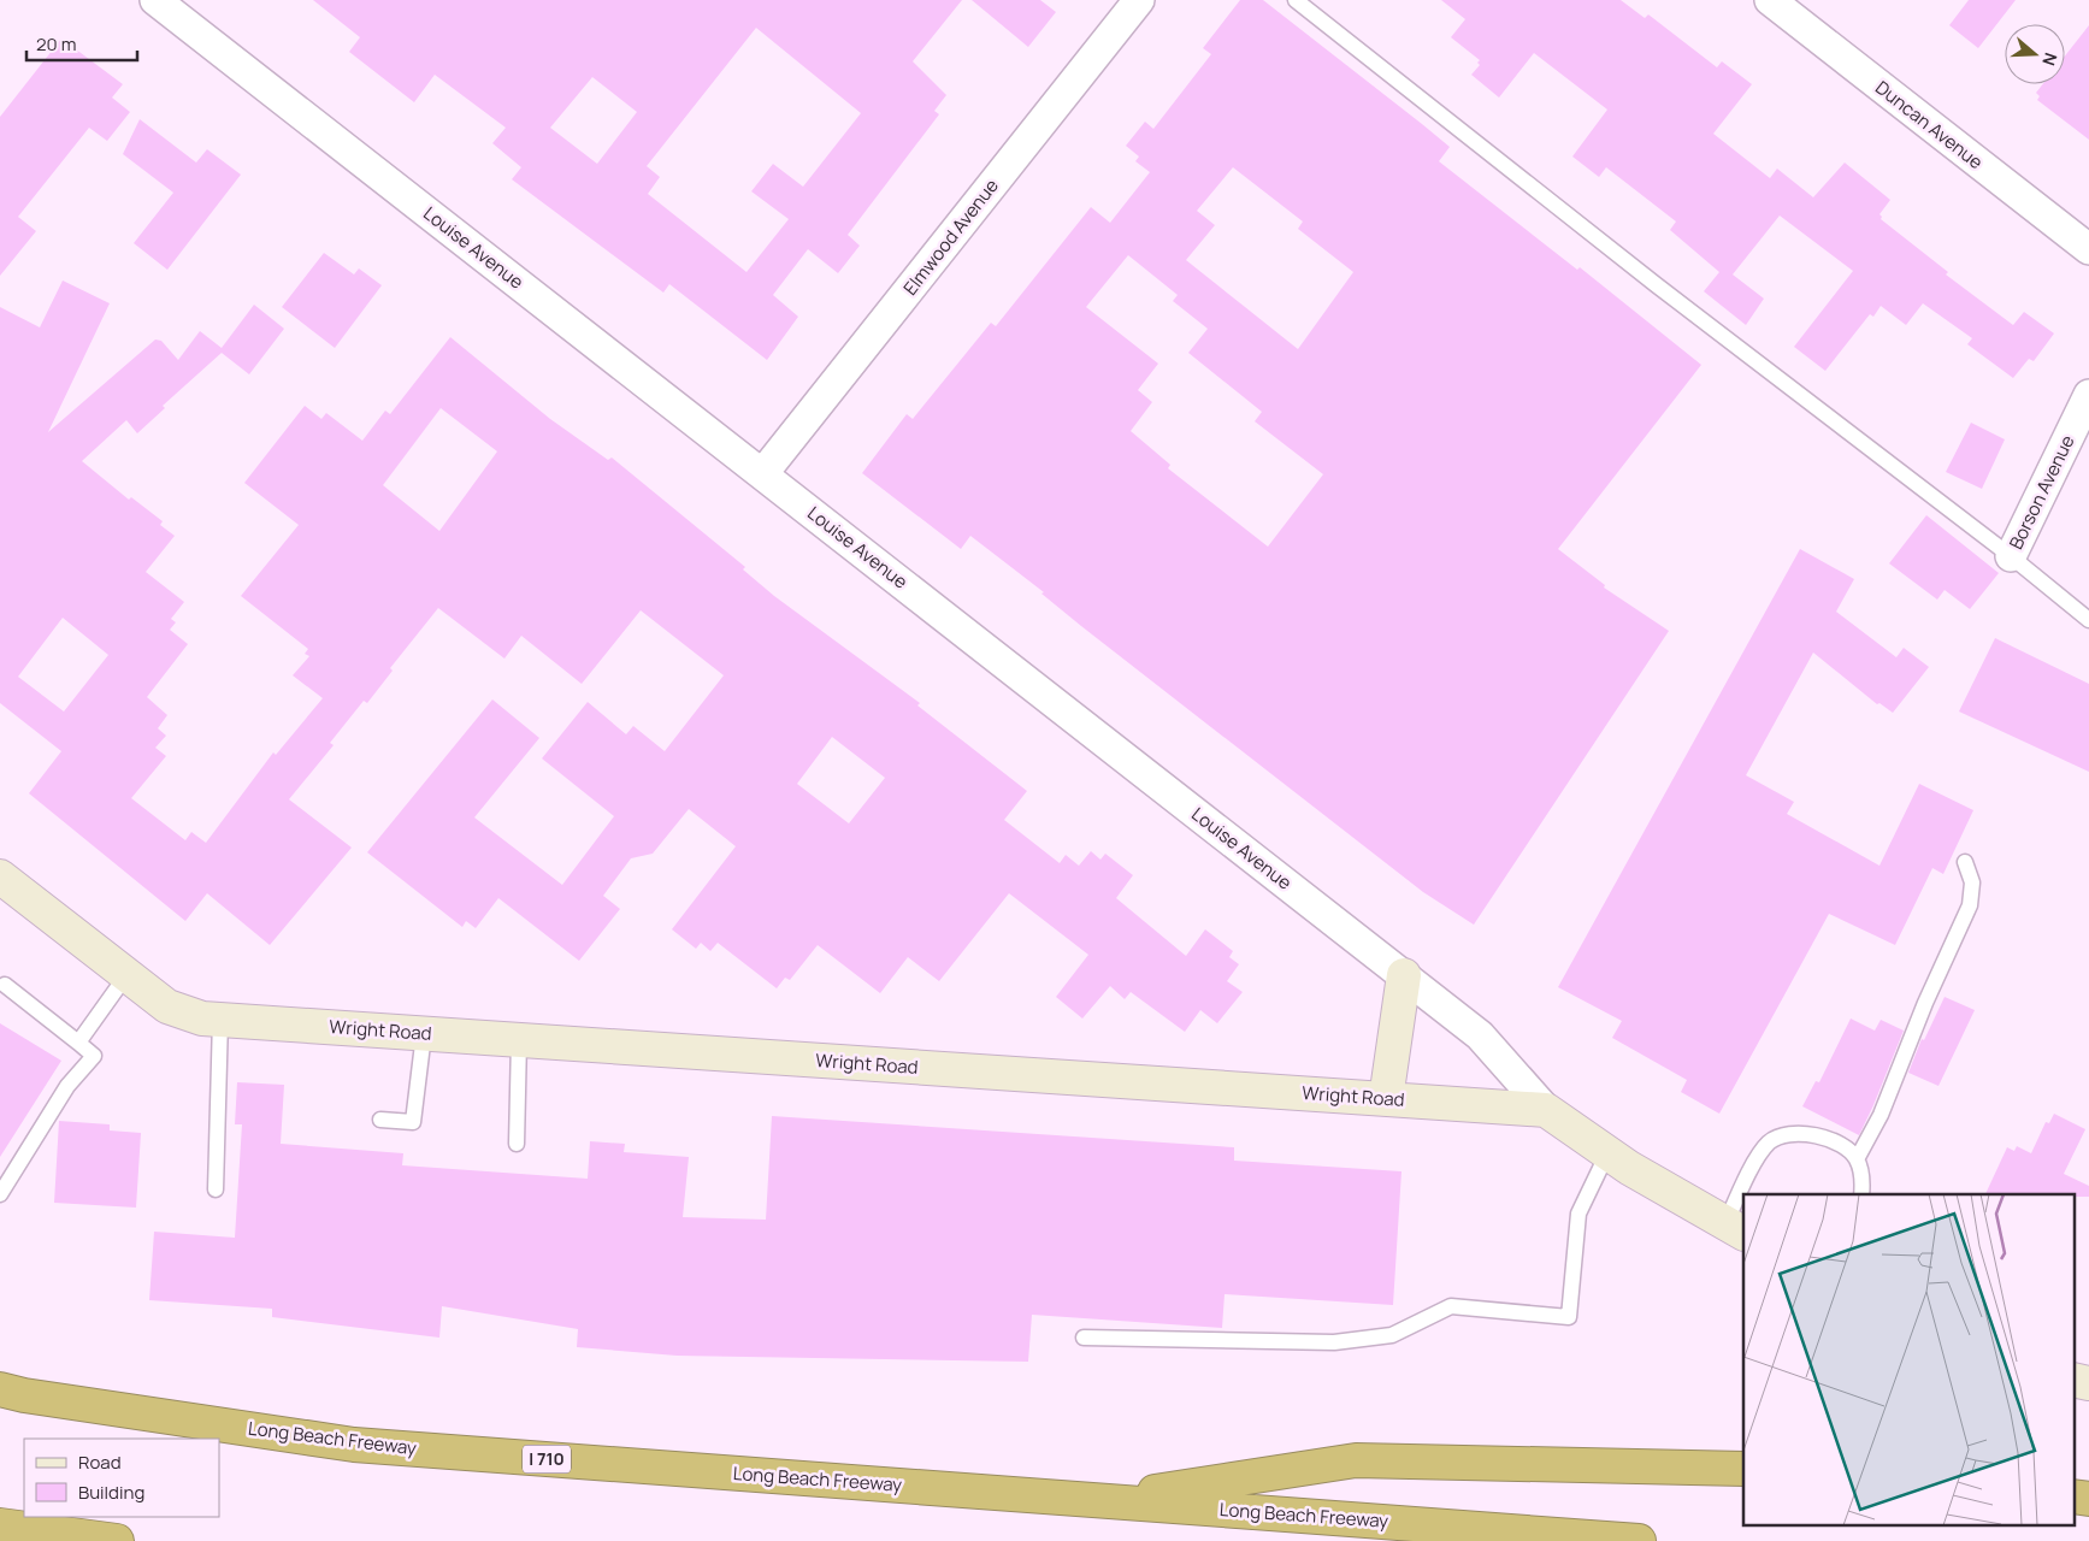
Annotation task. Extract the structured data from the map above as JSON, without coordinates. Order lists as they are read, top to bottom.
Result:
{
  "streets": {
    "highway": ["Long Beach Freeway", "I 710"],
    "street": [
      "Duncan Avenue",
      "Elmwood Avenue",
      "Louise Avenue",
      "Borson Avenue",
      "Wright Road"
    ]
  },
  "crossings": [
    ["Elmwood Avenue", "Louise Avenue"],
    ["Louise Avenue", "Wright Road"]
  ],
  "legend": ["Road", "Building"],
  "scale_bar": "20 m",
  "north": "right"
}
